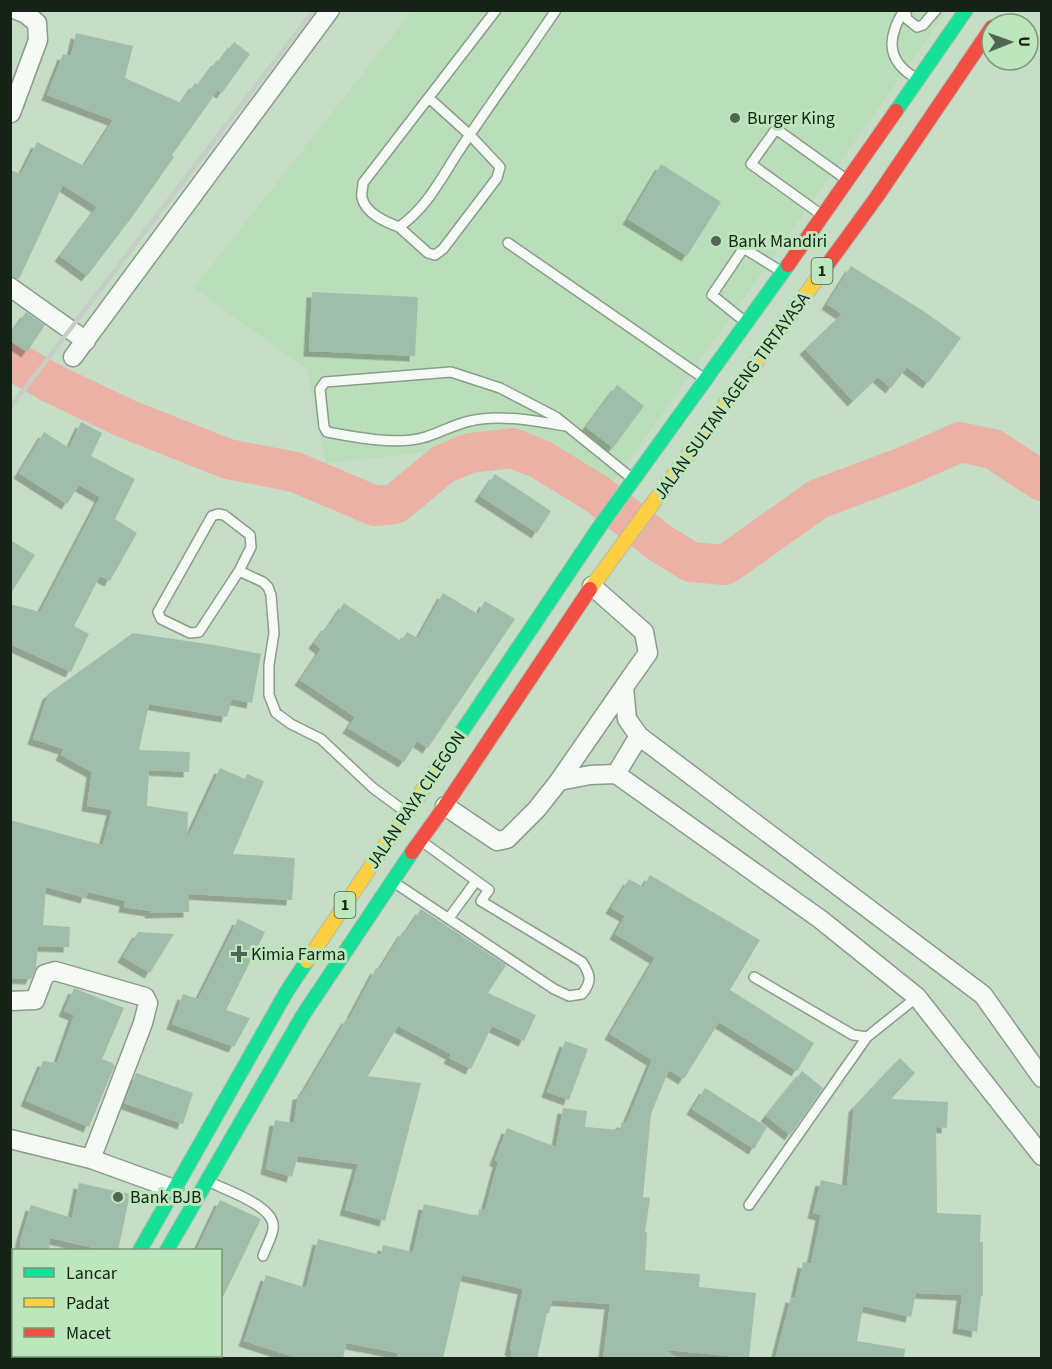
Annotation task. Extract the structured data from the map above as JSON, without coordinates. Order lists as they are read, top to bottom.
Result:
{
  "streets": {
    "highway": ["1", "JALAN SULTAN AGENG TIRTAYASA", "JALAN RAYA CILEGON"]
  },
  "crossings": [
    ["JALAN SULTAN AGENG TIRTAYASA", "JALAN RAYA CILEGON"]
  ],
  "places": {
    "other": ["Burger King", "Bank Mandiri", "Bank BJB"],
    "health": ["Kimia Farma"]
  },
  "legend": ["Lancar", "Padat", "Macet"],
  "north": "right"
}
